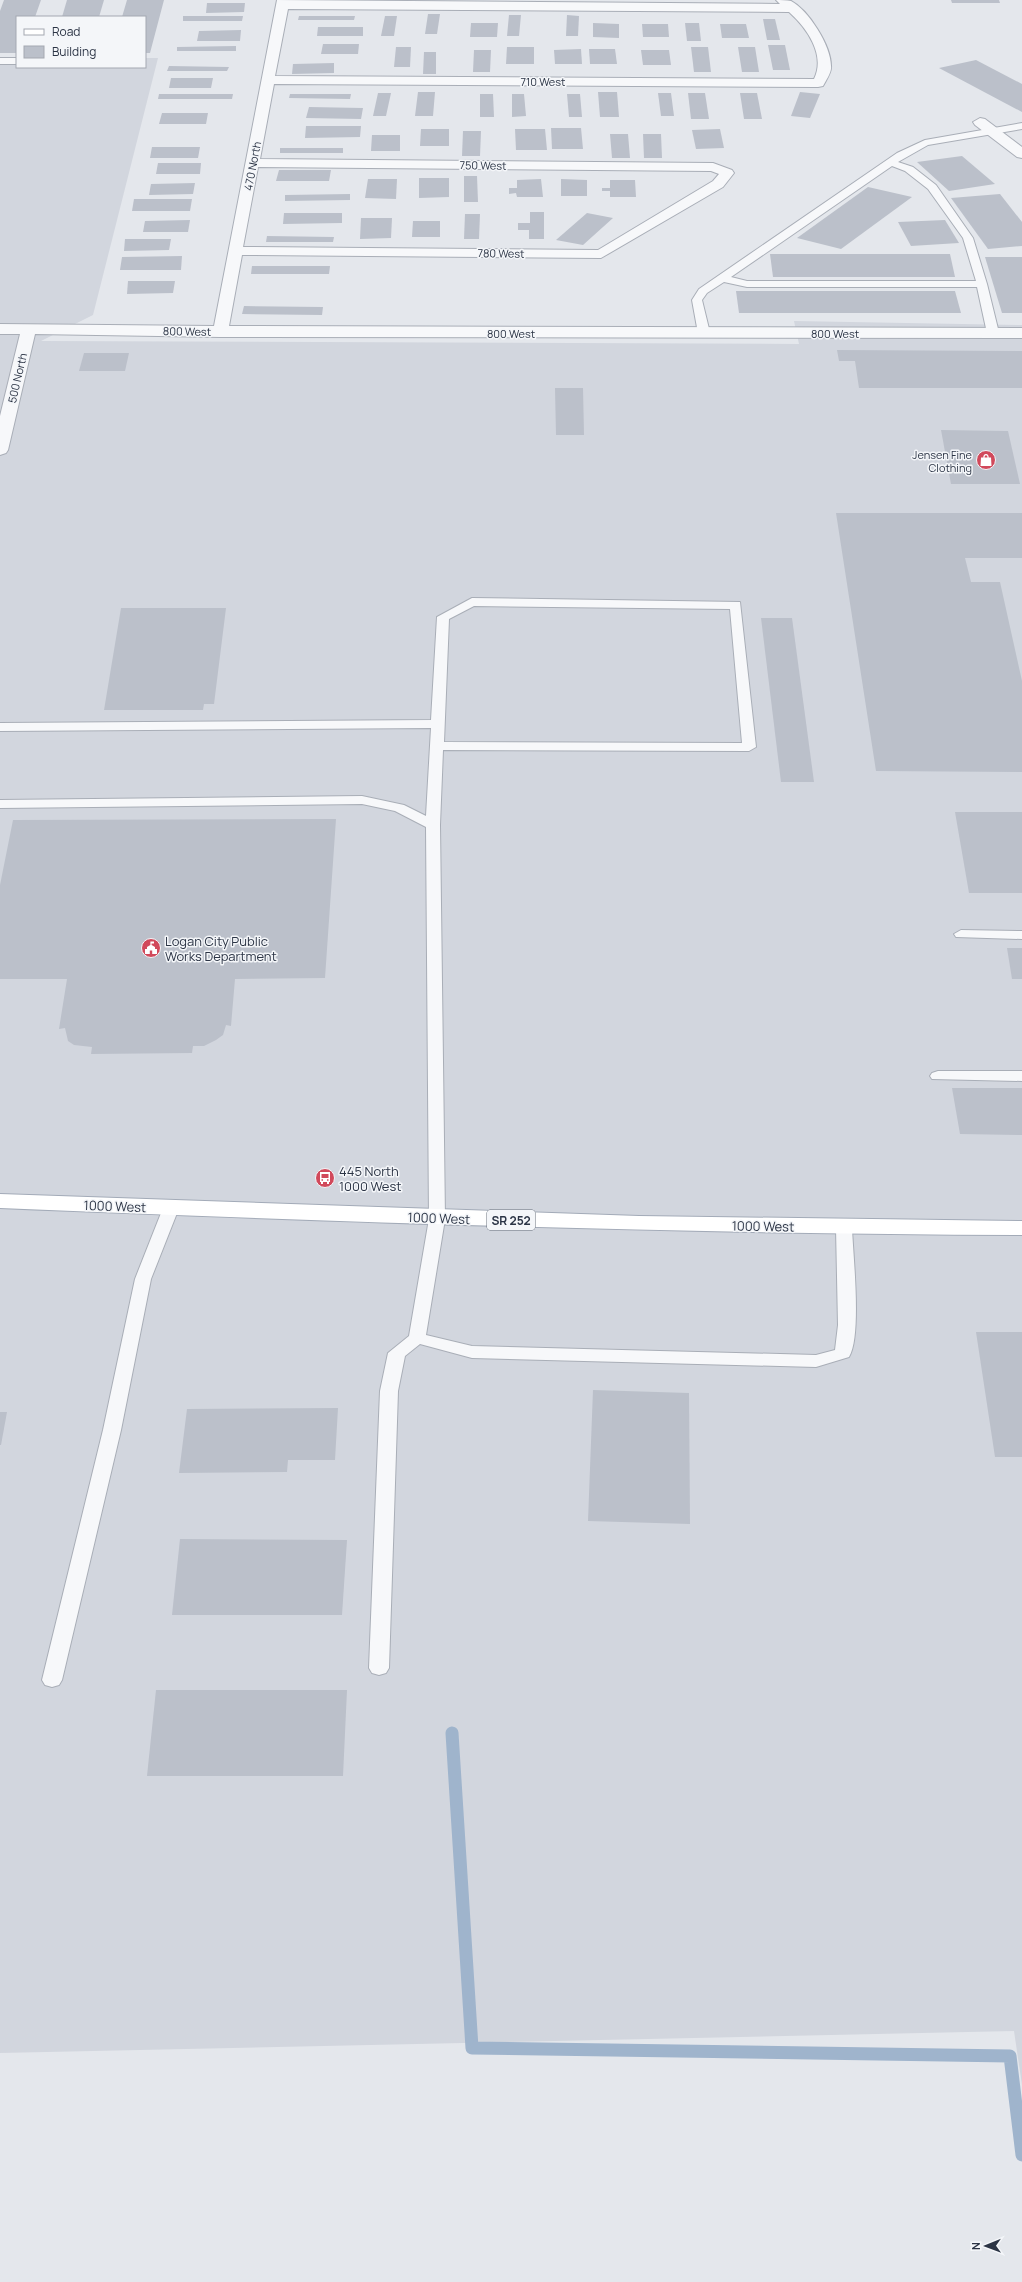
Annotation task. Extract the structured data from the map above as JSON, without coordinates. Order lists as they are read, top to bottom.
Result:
{
  "streets": {
    "main road": ["1000 West", "SR 252"],
    "street": [
      "710 West",
      "750 West",
      "470 North",
      "780 West",
      "800 West",
      "500 North"
    ]
  },
  "crossings": [
    ["710 West", "470 North"],
    ["750 West", "470 North"],
    ["750 West", "780 West"],
    ["470 North", "780 West"],
    ["470 North", "800 West"],
    ["800 West", "500 North"]
  ],
  "places": {
    "shop": ["Jensen Fine Clothing"],
    "public building": ["Logan City Public Works Department"],
    "bus stop": ["445 North 1000 West"]
  },
  "legend": ["Road", "Building"],
  "north": "left"
}
